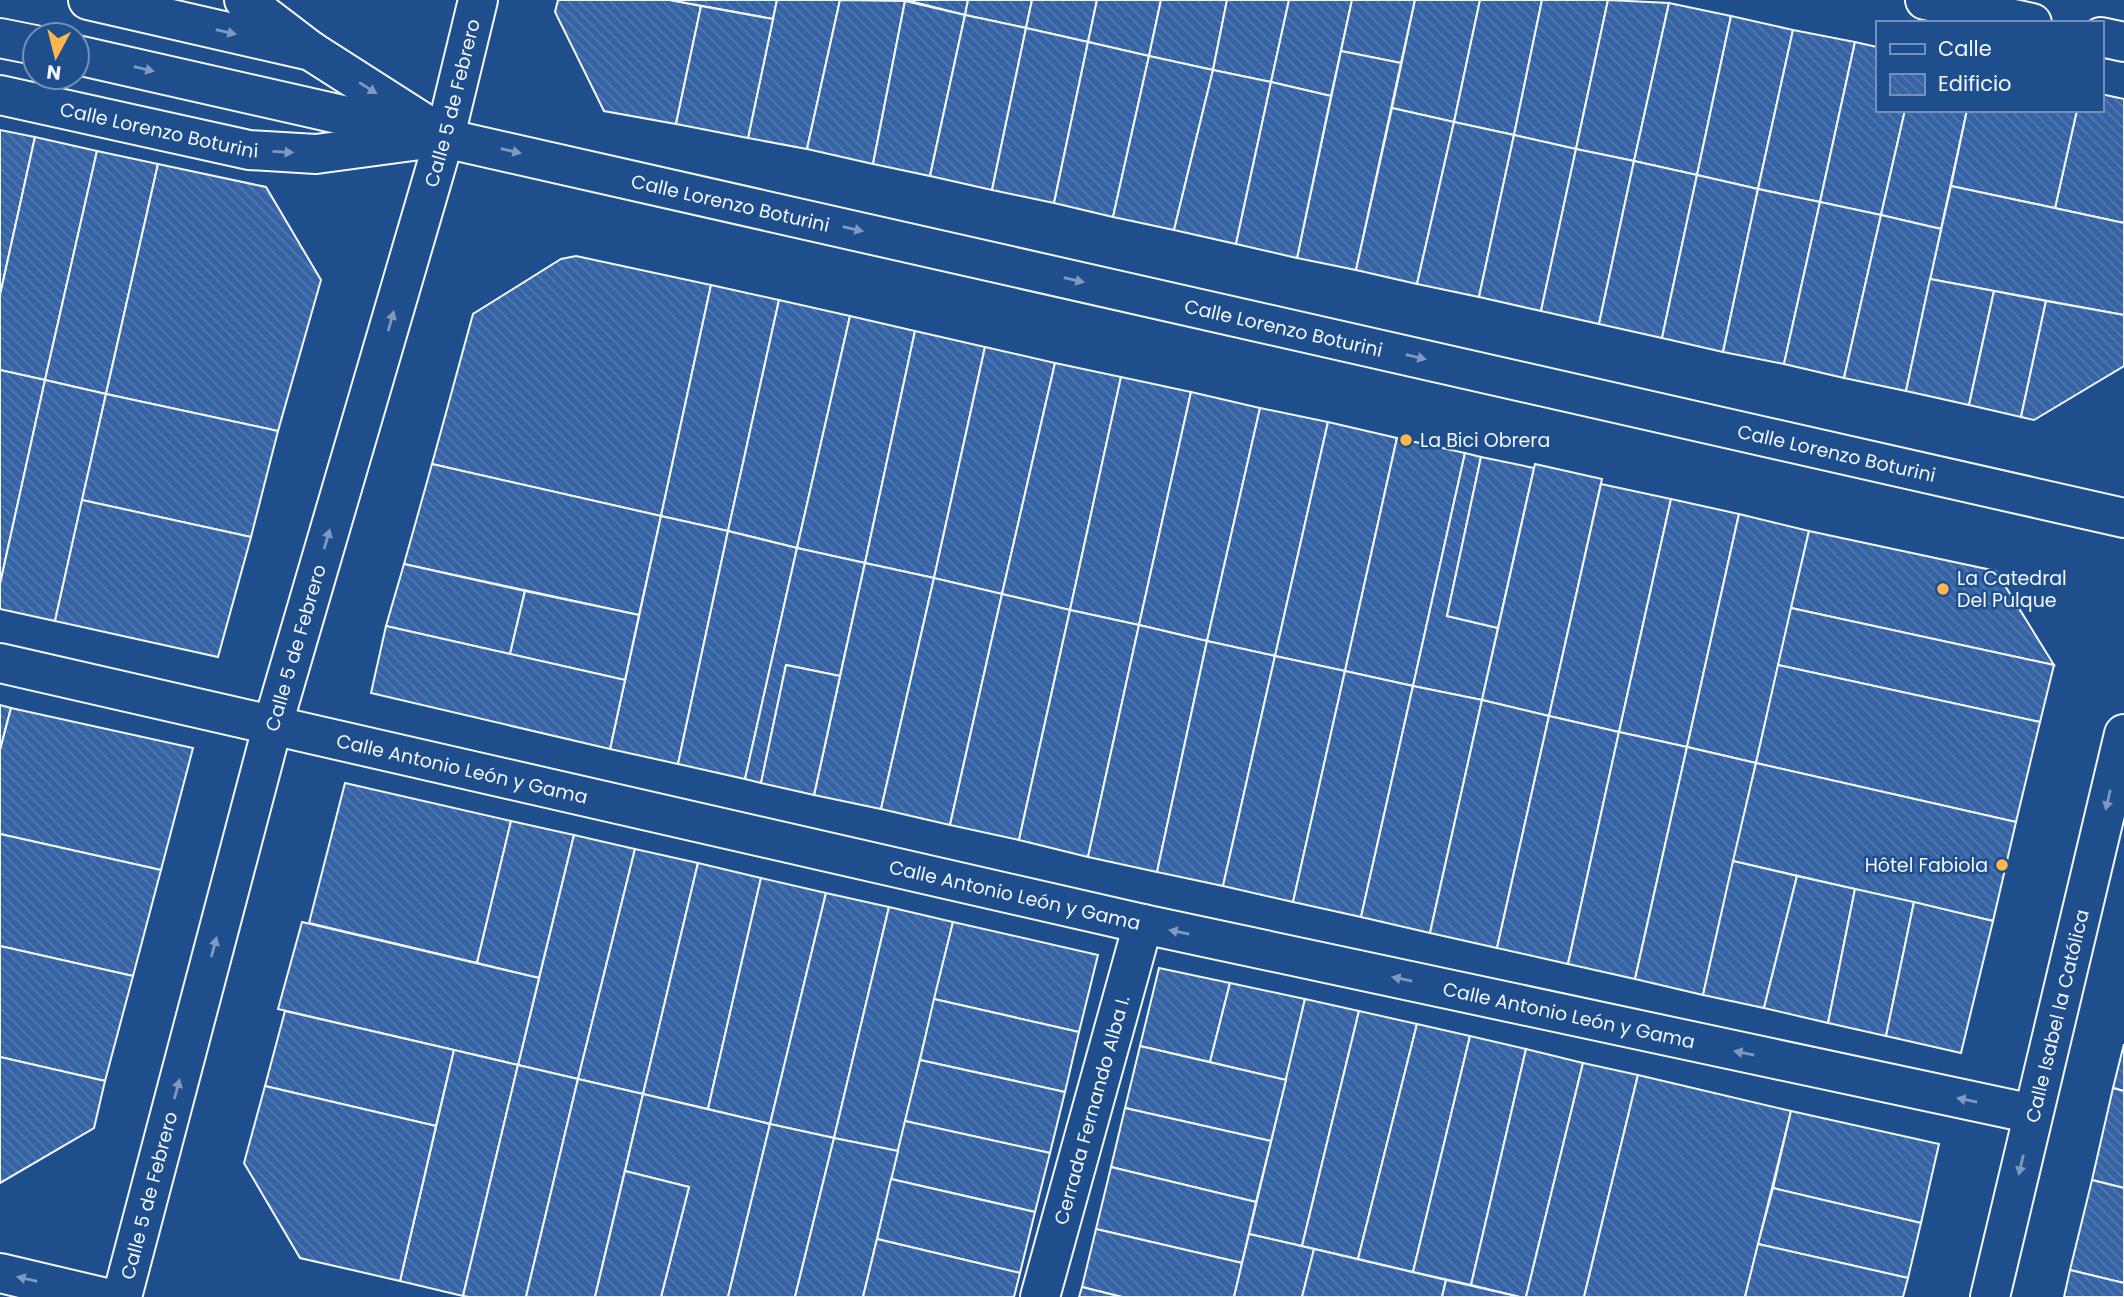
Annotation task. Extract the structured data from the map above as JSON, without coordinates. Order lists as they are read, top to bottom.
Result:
{
  "streets": {
    "street": [
      "Calle 5 de Febrero",
      "Calle Lorenzo Boturini",
      "Calle Antonio León y Gama",
      "Calle Isabel la Católica",
      "Cerrada Fernando Alba I."
    ]
  },
  "crossings": [
    ["Calle 5 de Febrero", "Calle Lorenzo Boturini"],
    ["Calle 5 de Febrero", "Calle Antonio León y Gama"],
    ["Calle Antonio León y Gama", "Calle Isabel la Católica"],
    ["Calle Antonio León y Gama", "Cerrada Fernando Alba I."]
  ],
  "one_way": [
    "Calle 5 de Febrero",
    "Calle Lorenzo Boturini",
    "Calle Antonio León y Gama",
    "Calle Isabel la Católica"
  ],
  "places": ["La Bici Obrera", "La Catedral Del Pulque", "Hôtel Fabiola"],
  "legend": ["Calle", "Edificio"],
  "north": "bottom"
}
